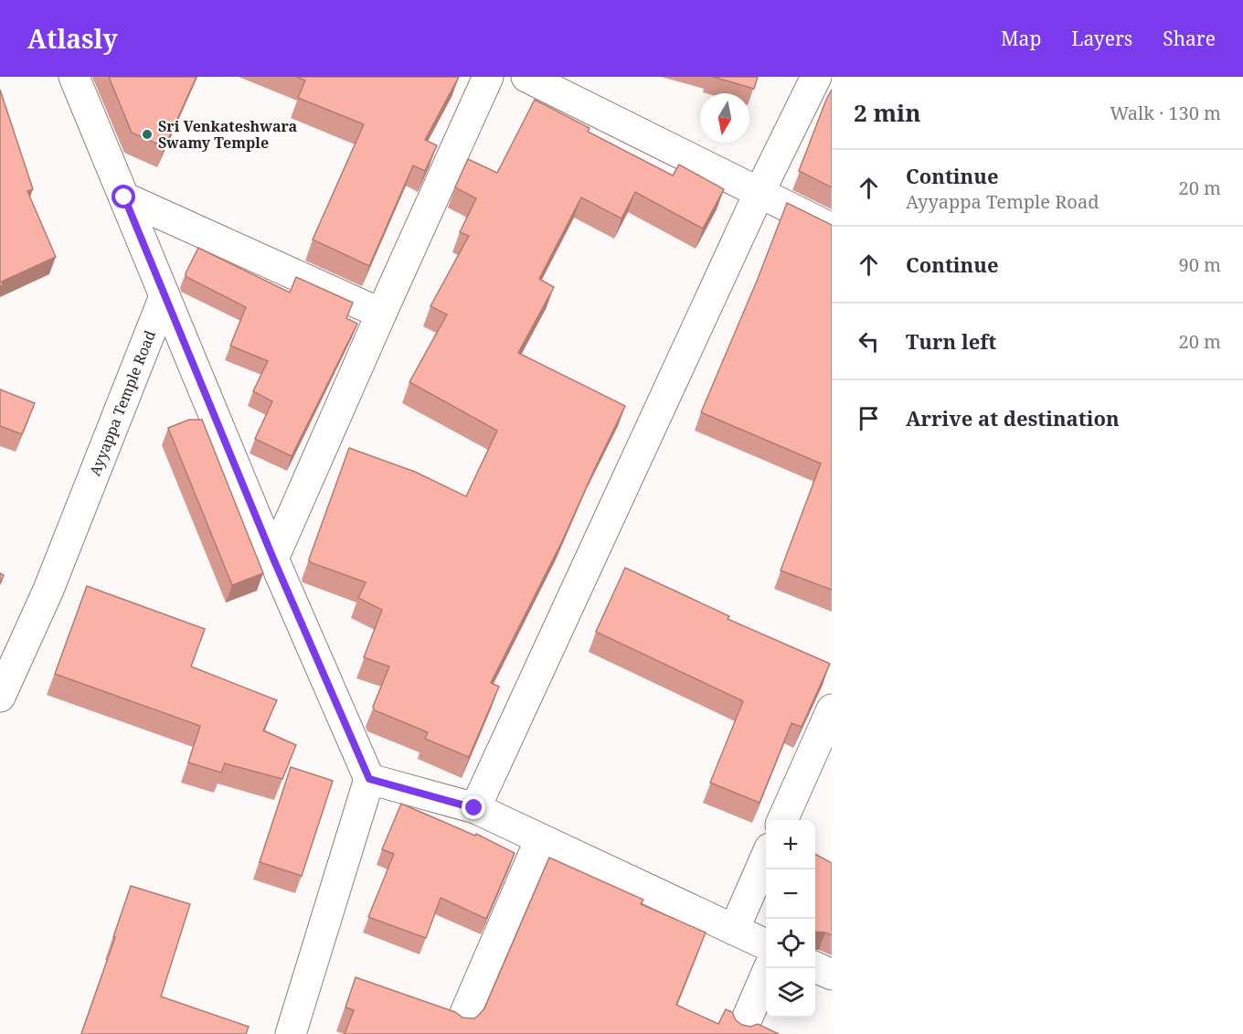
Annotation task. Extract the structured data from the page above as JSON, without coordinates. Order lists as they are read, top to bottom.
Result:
{
  "streets": {
    "street": ["Ayyappa Temple Road"]
  },
  "places": ["Sri Venkateshwara Swamy Temple"],
  "north": "bottom",
  "page": {
    "header": "Atlasly",
    "nav": ["Map", "Layers", "Share"],
    "heading": ["2 min", "Walk · 130 m"],
    "list": [
      ["Continue", "Ayyappa Temple Road", "20 m"],
      ["Continue", "90 m"],
      ["Turn left", "20 m"],
      "Arrive at destination"
    ],
    "map_buttons": ["+", "−"]
  }
}
